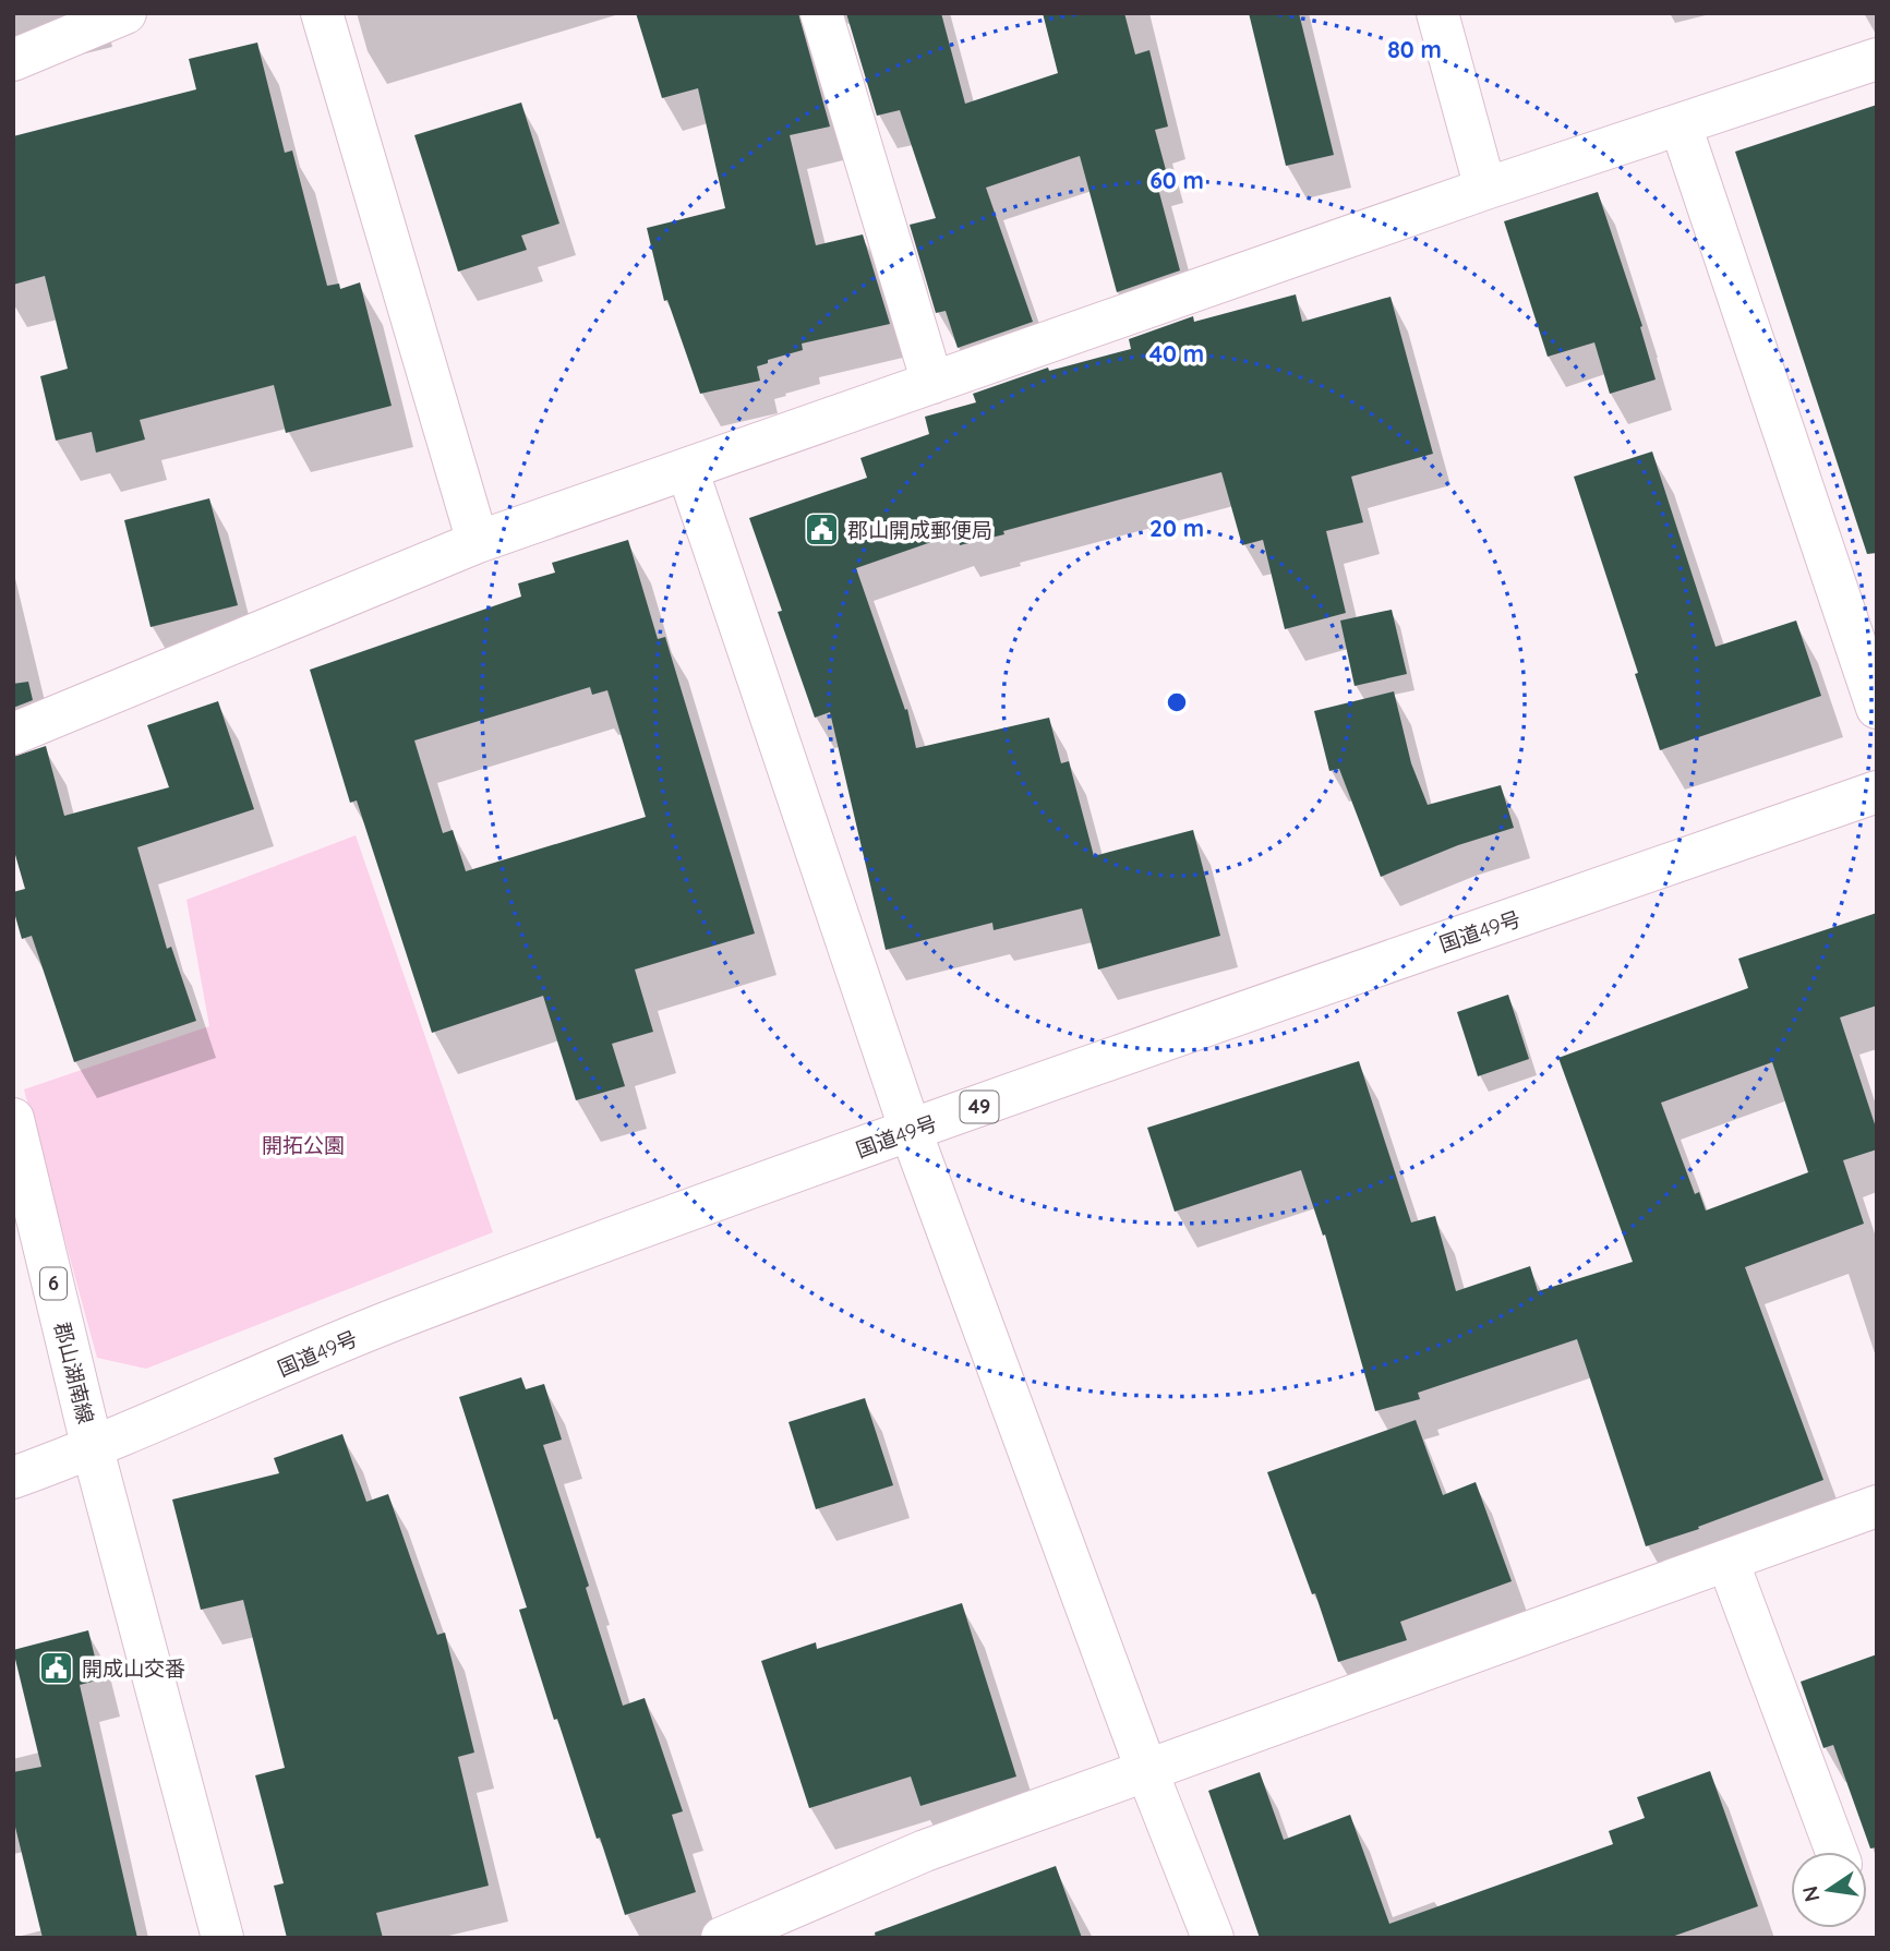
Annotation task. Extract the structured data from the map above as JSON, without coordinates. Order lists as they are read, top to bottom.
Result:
{
  "streets": {
    "main road": [
      "国道49号",
      "49",
      "6",
      "郡山湖南線"
    ]
  },
  "crossings": [
    ["国道49号", "郡山湖南線"]
  ],
  "parks": ["開拓公園"],
  "places": {
    "public building": ["郡山開成郵便局", "開成山交番"]
  },
  "north": "left",
  "rings": [
    "80 m",
    "60 m",
    "40 m",
    "20 m"
  ]
}
